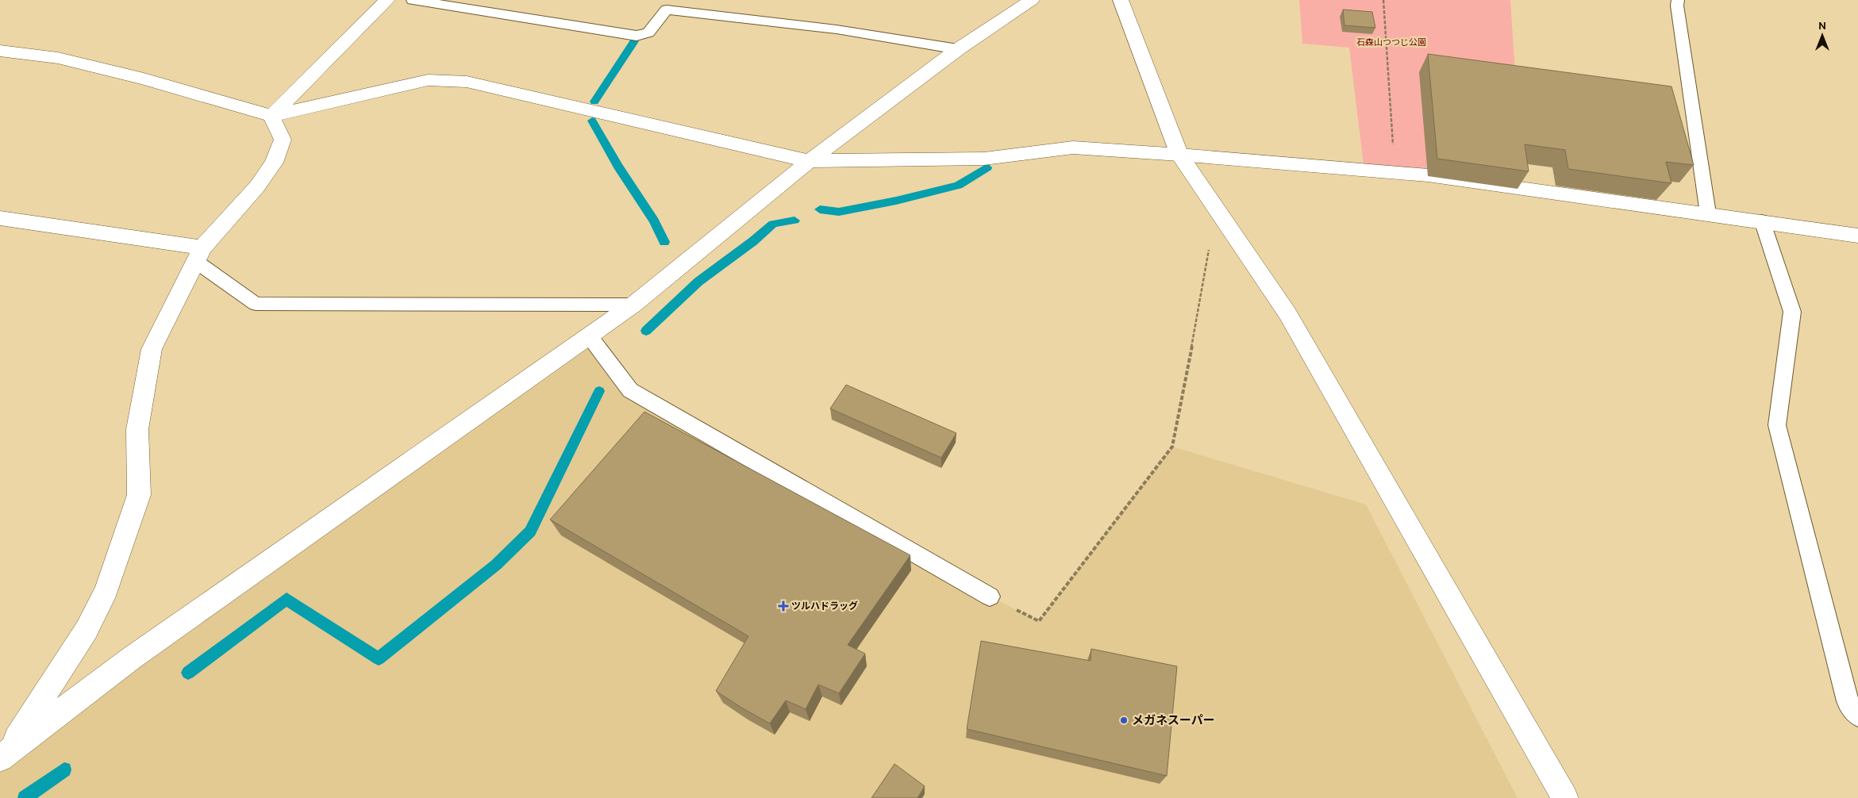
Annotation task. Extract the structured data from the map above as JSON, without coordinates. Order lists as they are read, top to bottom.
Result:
{
  "parks": ["石森山つつじ公園"],
  "places": {
    "health": ["ツルハドラッグ"],
    "other": ["メガネスーパー"]
  },
  "north": "top"
}
